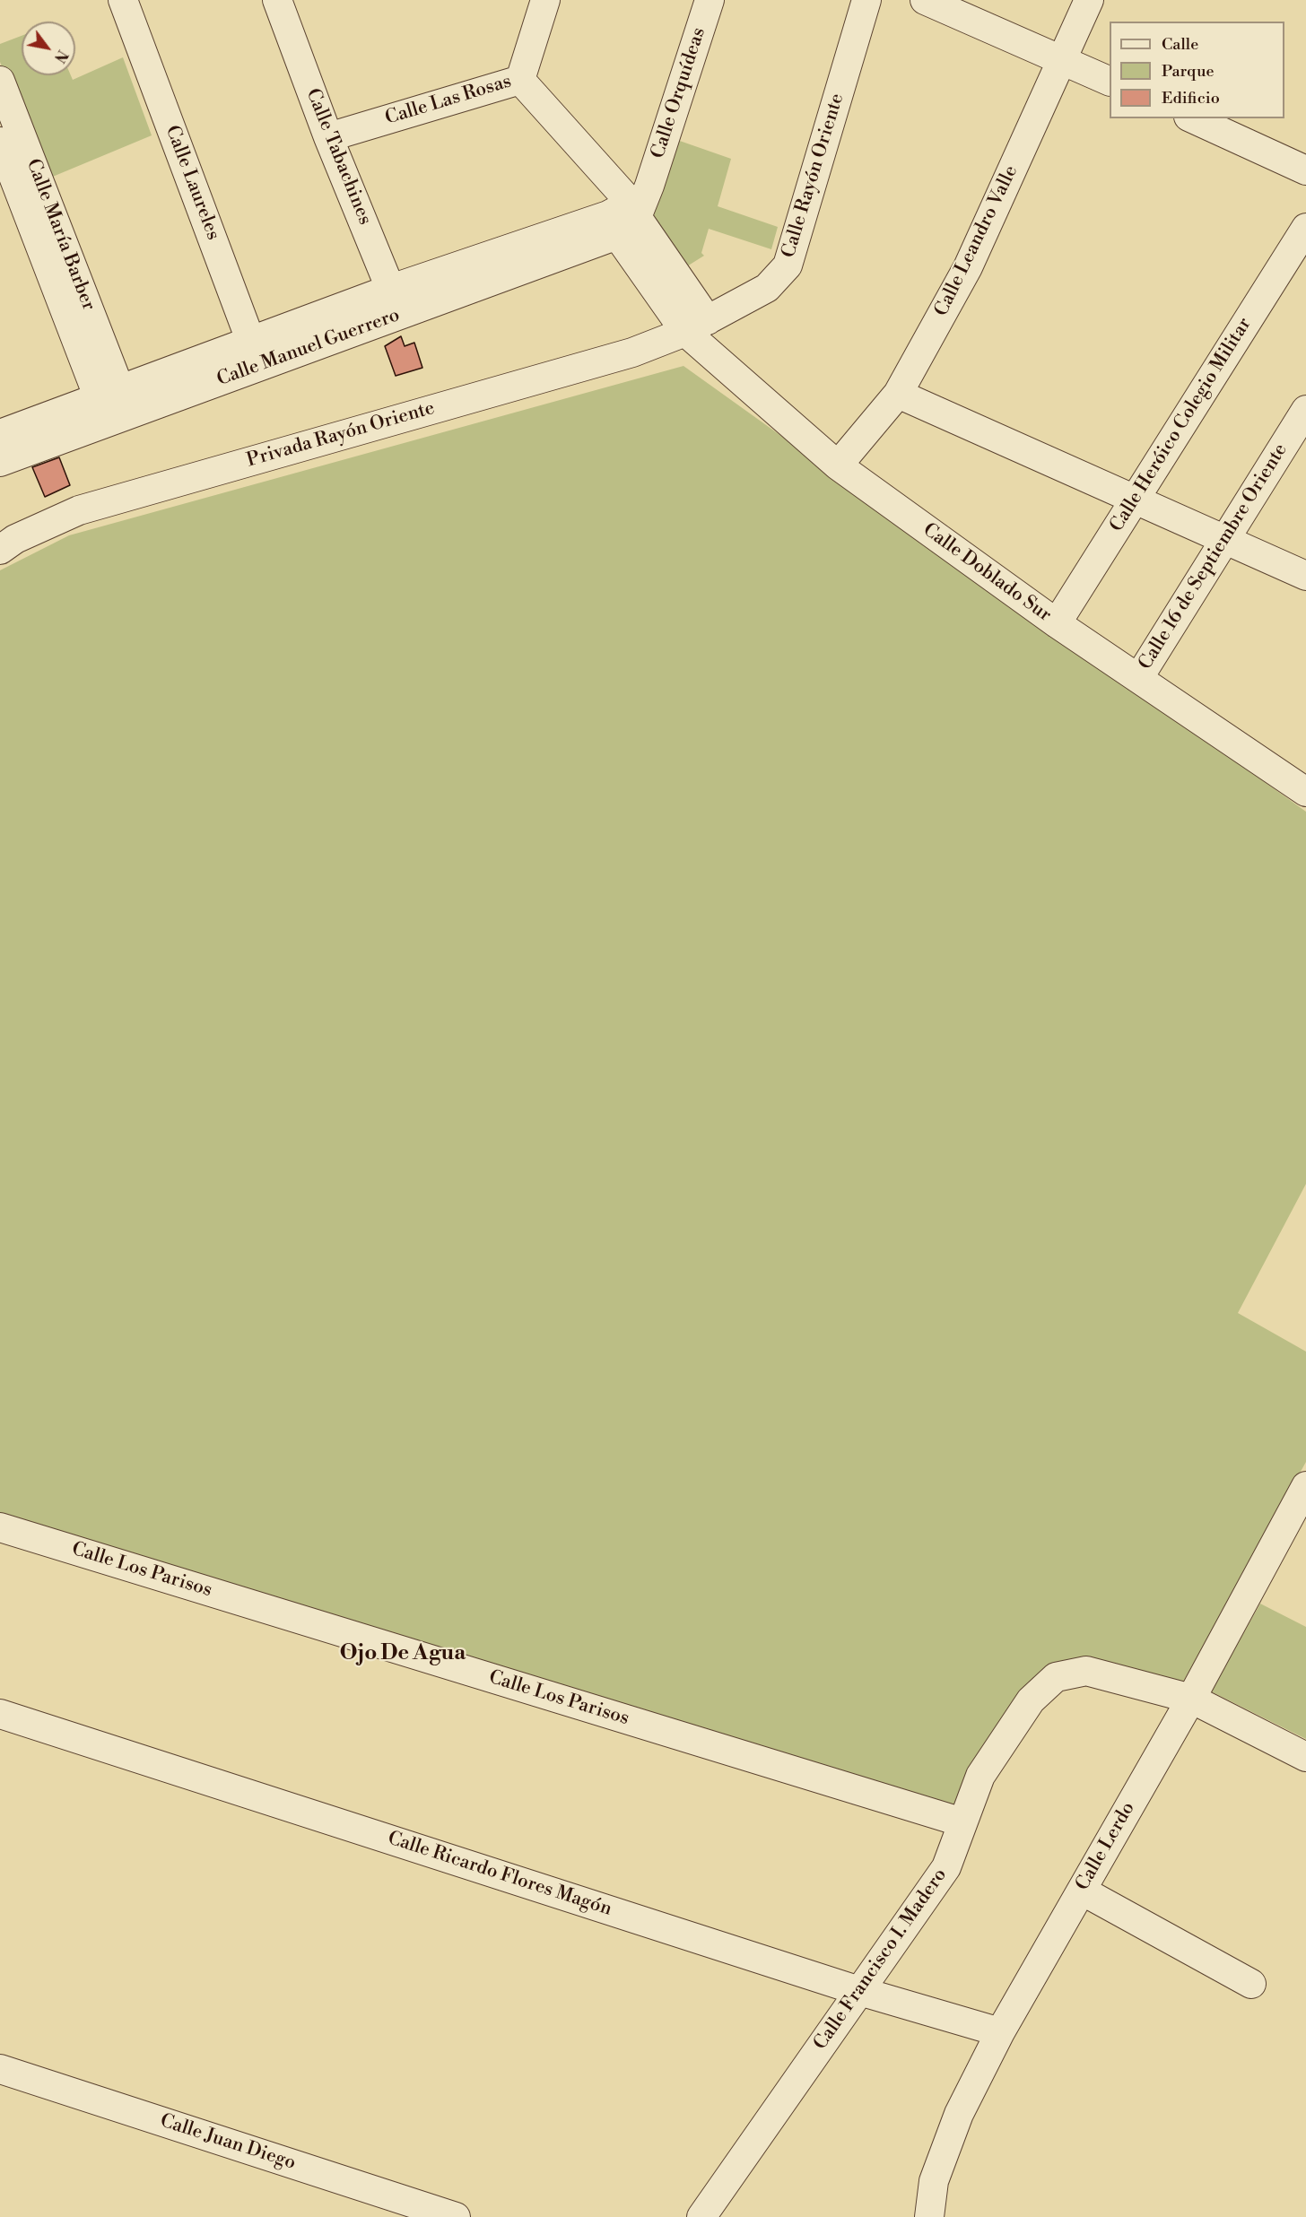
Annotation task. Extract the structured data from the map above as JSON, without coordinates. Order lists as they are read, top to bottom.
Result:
{
  "streets": {
    "street": [
      "Calle Orquídeas",
      "Calle Las Rosas",
      "Calle Tabachines",
      "Calle Rayón Oriente",
      "Calle Laureles",
      "Calle María Barber",
      "Calle Leandro Valle",
      "Calle Manuel Guerrero",
      "Calle Heróico Colegio Militar",
      "Privada Rayón Oriente",
      "Calle 16 de Septiembre Oriente",
      "Calle Doblado Sur",
      "Calle Los Parisos",
      "Calle Lerdo",
      "Calle Ricardo Flores Magón",
      "Calle Francisco I. Madero",
      "Calle Juan Diego"
    ]
  },
  "crossings": [
    ["Calle Orquídeas", "Calle Manuel Guerrero"],
    ["Calle Las Rosas", "Calle Tabachines"],
    ["Calle Tabachines", "Calle Manuel Guerrero"],
    ["Calle Rayón Oriente", "Privada Rayón Oriente"],
    ["Calle Rayón Oriente", "Calle Doblado Sur"],
    ["Calle Laureles", "Calle Manuel Guerrero"],
    ["Calle María Barber", "Calle Manuel Guerrero"],
    ["Calle Leandro Valle", "Calle Doblado Sur"],
    ["Calle Heróico Colegio Militar", "Calle Doblado Sur"],
    ["Privada Rayón Oriente", "Calle Doblado Sur"],
    ["Calle 16 de Septiembre Oriente", "Calle Doblado Sur"],
    ["Calle Los Parisos", "Calle Francisco I. Madero"],
    ["Calle Lerdo", "Calle Ricardo Flores Magón"],
    ["Calle Lerdo", "Calle Francisco I. Madero"],
    ["Calle Ricardo Flores Magón", "Calle Francisco I. Madero"]
  ],
  "districts": ["Ojo De Agua"],
  "legend": ["Calle", "Parque", "Edificio"],
  "north": "bottom right"
}
